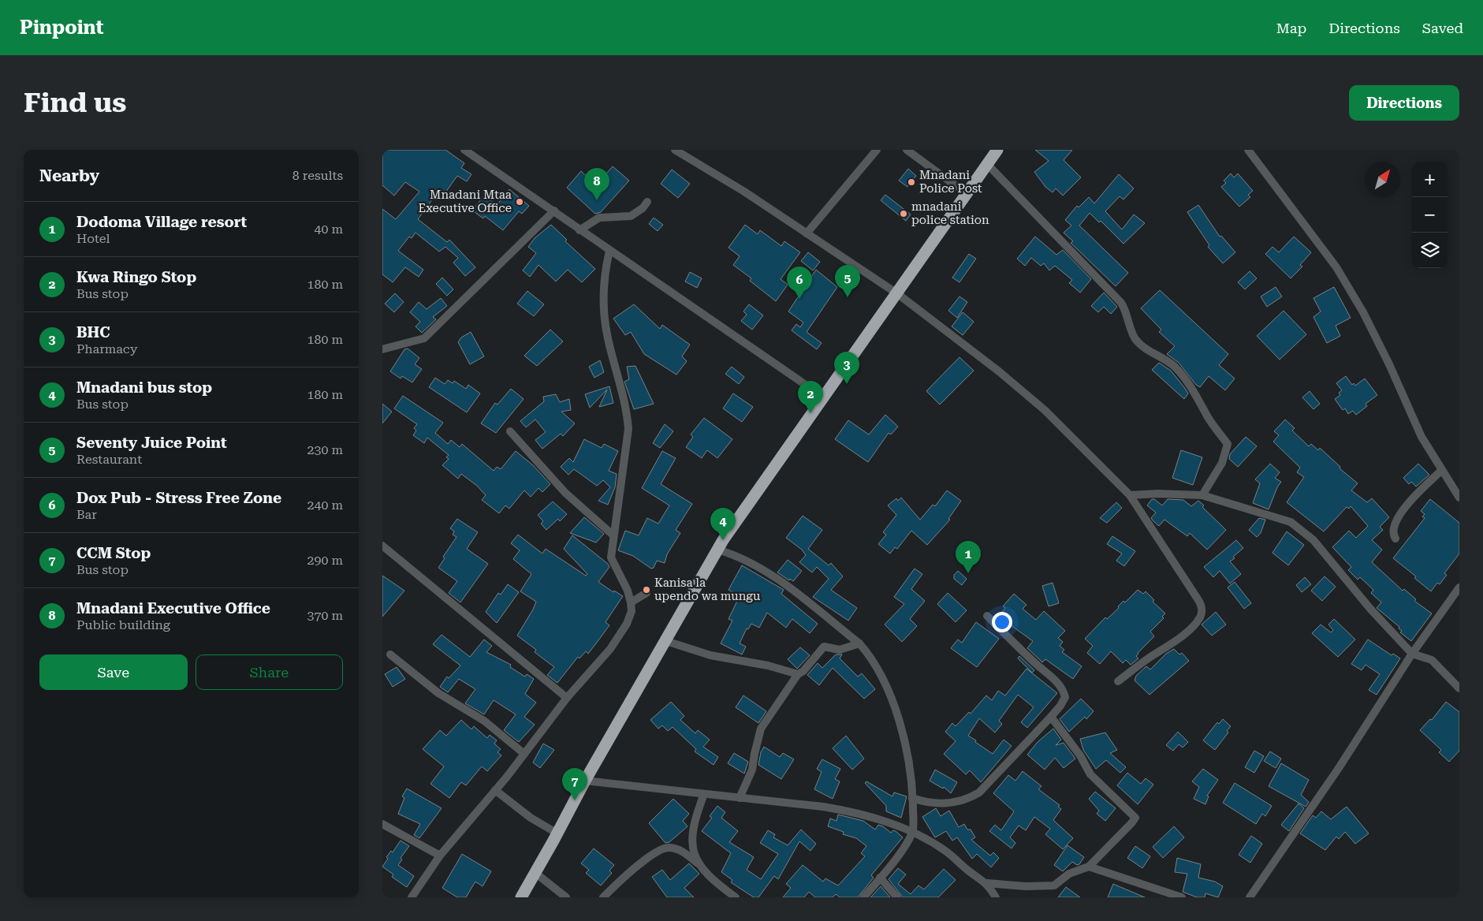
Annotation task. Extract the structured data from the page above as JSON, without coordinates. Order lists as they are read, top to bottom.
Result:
{
  "places": [
    "Mnadani Police Post",
    "Mnadani Mtaa Executive Office",
    "mnadani police station",
    "Kanisa la upendo wa mungu"
  ],
  "north": "top right",
  "page": {
    "header": "Pinpoint",
    "nav": ["Map", "Directions", "Saved"],
    "buttons": [
      "Directions",
      ["Save", "Share"]
    ],
    "title": "Find us",
    "heading": ["Nearby", "8 results"],
    "map_buttons": ["+", "−"],
    "pins": [
      "8",
      "5",
      "6",
      "3",
      "2",
      "4",
      "1",
      "7"
    ],
    "list": [
      {
        "mark": "1",
        "name": "Dodoma Village resort",
        "note": "Hotel",
        "value": "40 m"
      },
      {
        "mark": "2",
        "name": "Kwa Ringo Stop",
        "note": "Bus stop",
        "value": "180 m"
      },
      {
        "mark": "3",
        "name": "BHC",
        "note": "Pharmacy",
        "value": "180 m"
      },
      {
        "mark": "4",
        "name": "Mnadani bus stop",
        "note": "Bus stop",
        "value": "180 m"
      },
      {
        "mark": "5",
        "name": "Seventy Juice Point",
        "note": "Restaurant",
        "value": "230 m"
      },
      {
        "mark": "6",
        "name": "Dox Pub - Stress Free Zone",
        "note": "Bar",
        "value": "240 m"
      },
      {
        "mark": "7",
        "name": "CCM Stop",
        "note": "Bus stop",
        "value": "290 m"
      },
      {
        "mark": "8",
        "name": "Mnadani Executive Office",
        "note": "Public building",
        "value": "370 m"
      }
    ]
  }
}
